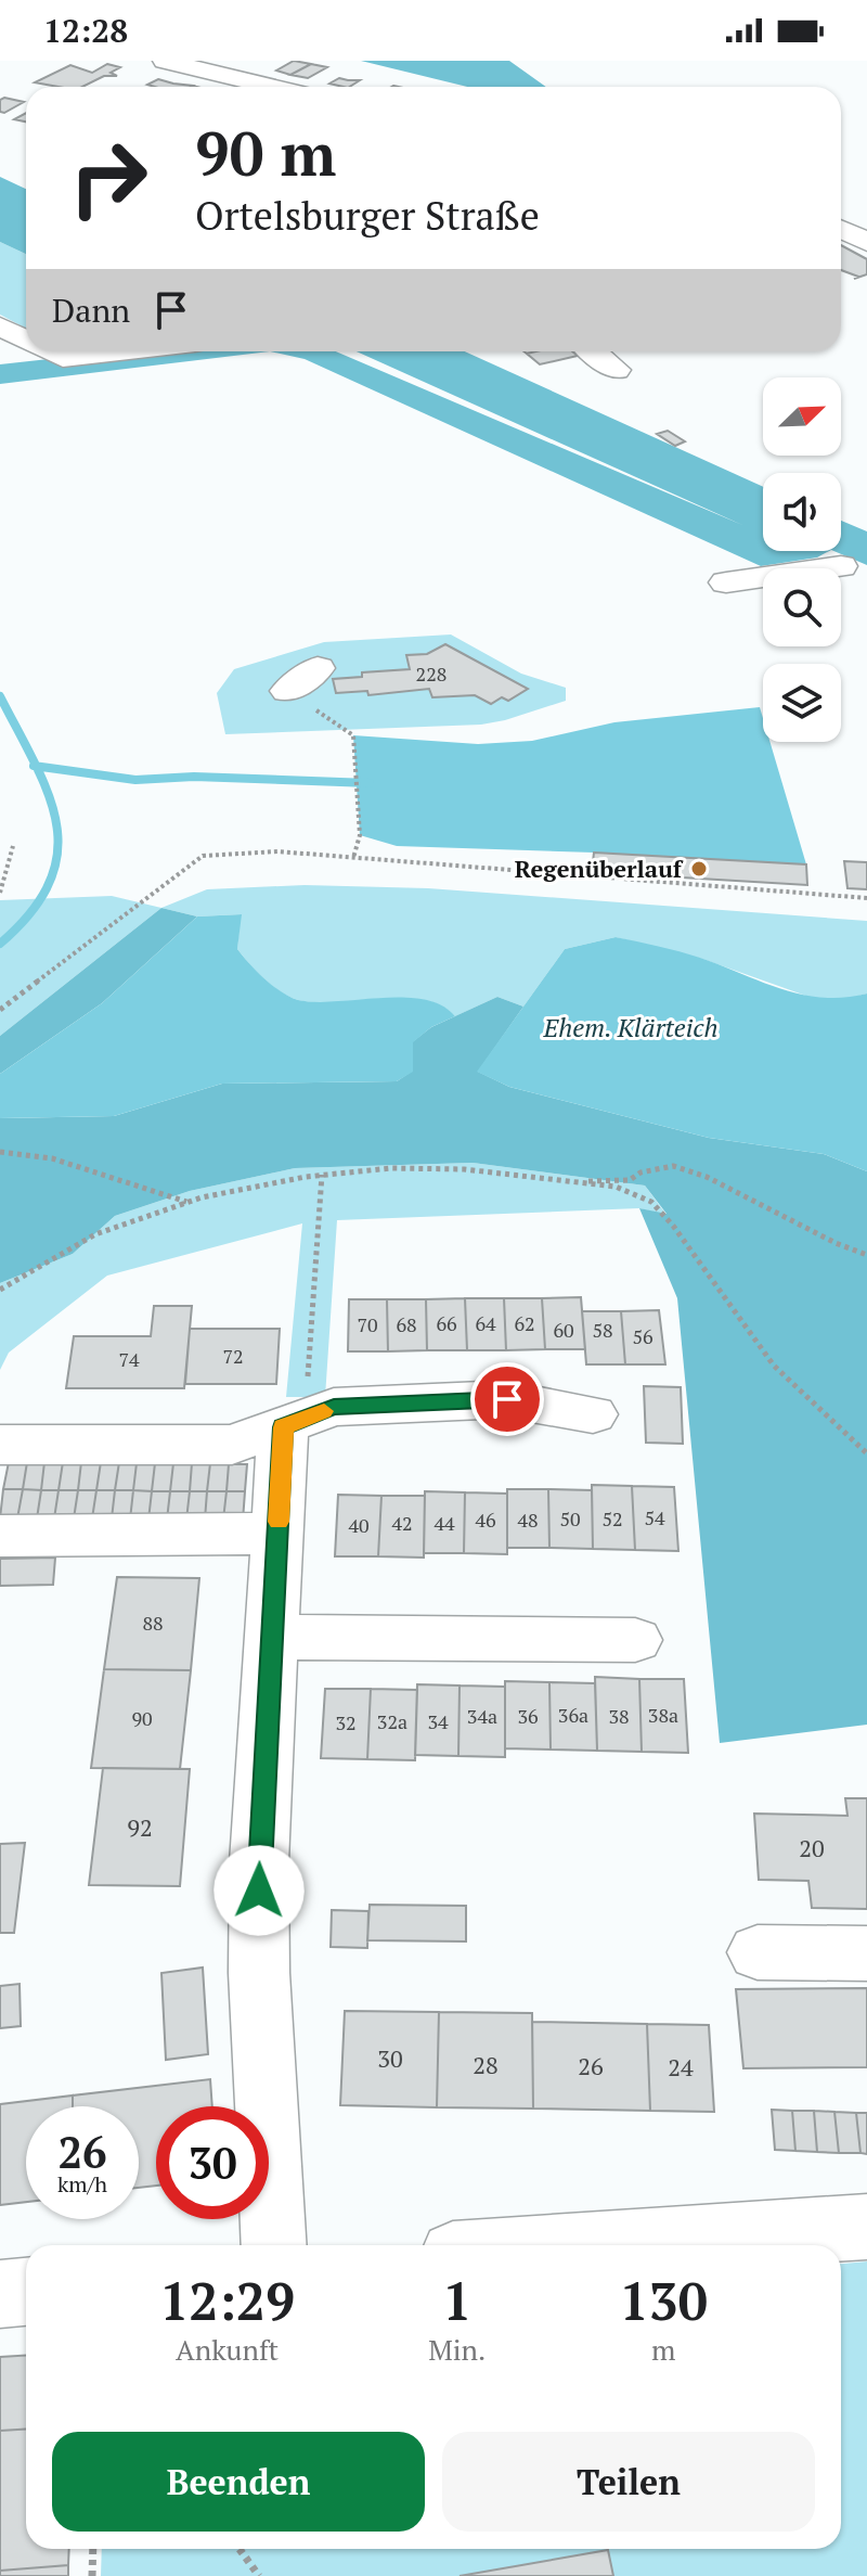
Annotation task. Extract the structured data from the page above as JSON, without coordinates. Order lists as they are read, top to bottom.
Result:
{
  "water": ["Ehem. Klärteich"],
  "places": ["Regenüberlauf"],
  "house_numbers": [
    "228",
    "66",
    "64",
    "62",
    "70",
    "68",
    "60",
    "58",
    "56",
    "72",
    "74",
    "54",
    "50",
    "52",
    "46",
    "48",
    "42",
    "44",
    "40",
    "88",
    "36a",
    "38a",
    "34a",
    "36",
    "38",
    "90",
    "32a",
    "34",
    "32",
    "92",
    "20",
    "30",
    "28",
    "26",
    "24"
  ],
  "north": "top right",
  "page": {
    "status": "12:28",
    "turn": ["90 m", "Ortelsburger Straße"],
    "then": "Dann",
    "speed": "26 km/h",
    "limit": "30",
    "eta": [
      "12:29",
      "Ankunft",
      "1",
      "Min.",
      "130",
      "m"
    ],
    "buttons": ["Beenden", "Teilen"]
  }
}
